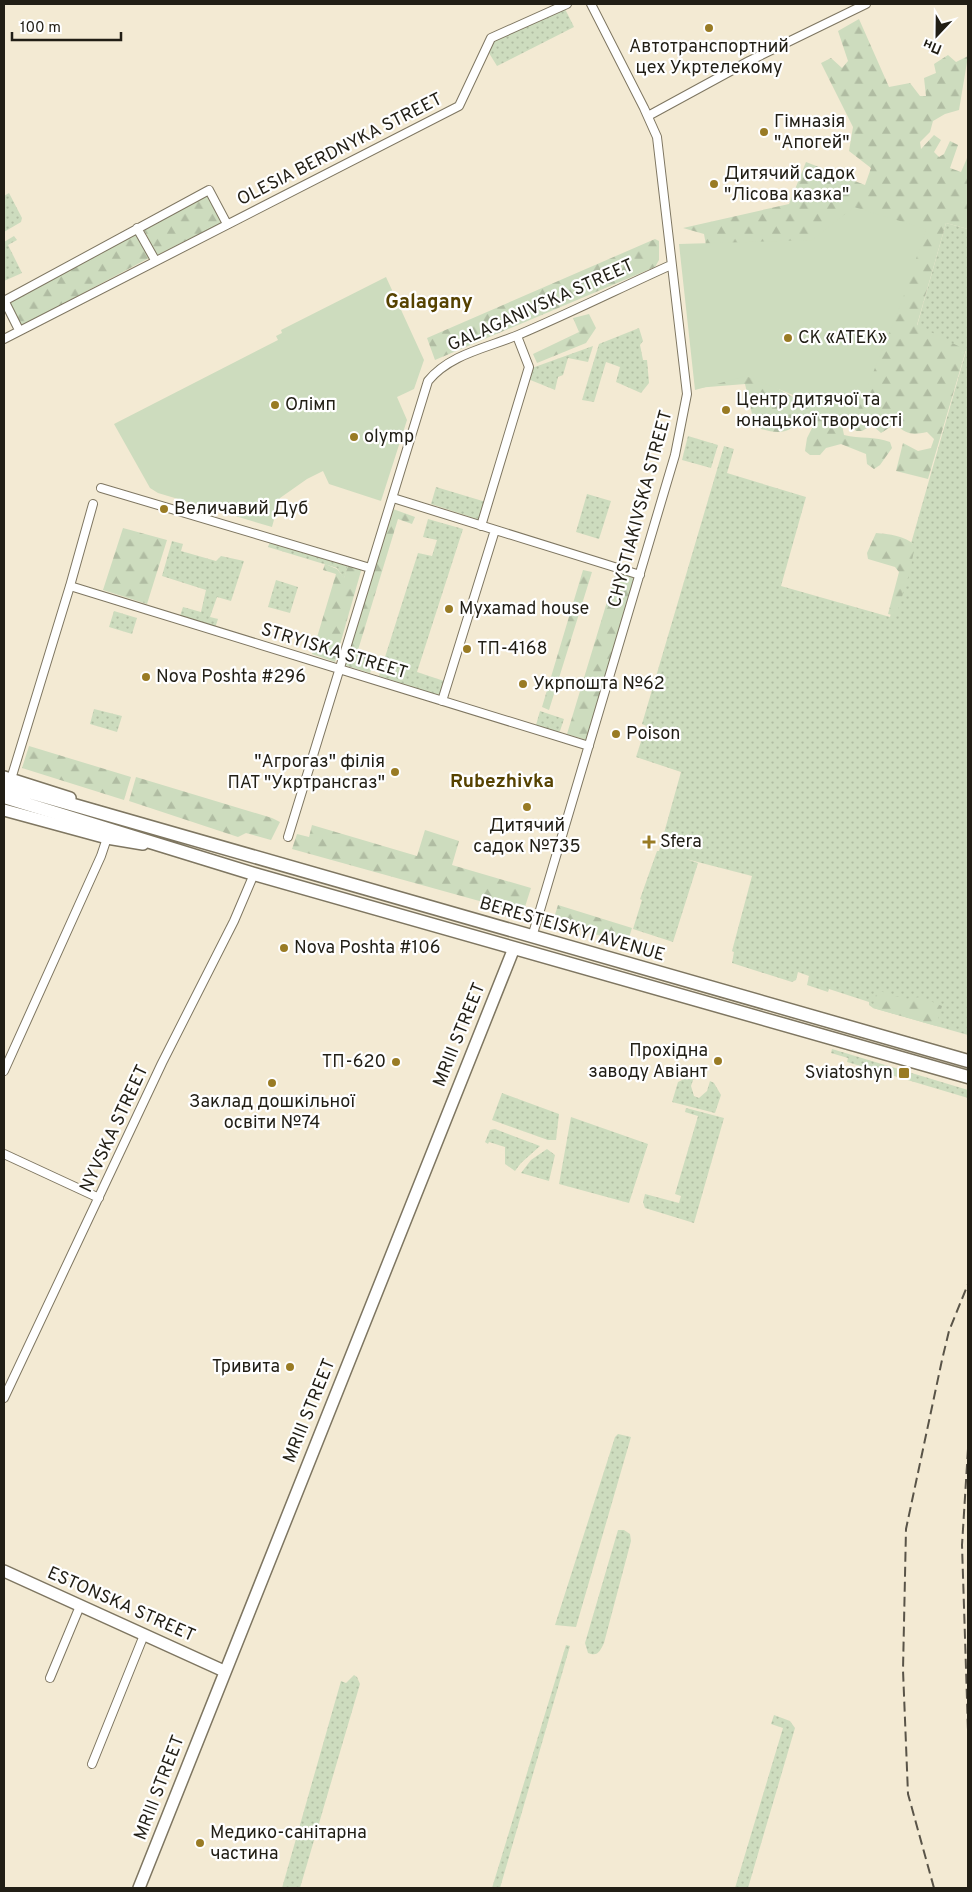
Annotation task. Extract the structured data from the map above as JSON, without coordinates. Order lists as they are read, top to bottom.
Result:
{
  "streets": {
    "main road": ["BERESTEISKYI AVENUE"],
    "street": [
      "OLESIA BERDNYKA STREET",
      "GALAGANIVSKA STREET",
      "CHYSTIAKIVSKA STREET",
      "STRYISKA STREET",
      "MRIII STREET",
      "NYVSKA STREET",
      "ESTONSKA STREET"
    ]
  },
  "crossings": [
    ["GALAGANIVSKA STREET", "CHYSTIAKIVSKA STREET"],
    ["CHYSTIAKIVSKA STREET", "STRYISKA STREET"],
    ["CHYSTIAKIVSKA STREET", "BERESTEISKYI AVENUE"],
    ["BERESTEISKYI AVENUE", "MRIII STREET"],
    ["BERESTEISKYI AVENUE", "NYVSKA STREET"],
    ["MRIII STREET", "ESTONSKA STREET"]
  ],
  "districts": ["Galagany", "Rubezhivka"],
  "places": {
    "other": [
      "Автотранспортний цех Укртелекому",
      "Гімназія \"Апогей\"",
      "Дитячий садок \"Лісова казка\"",
      "СК «АТЕК»",
      "Олімп",
      "Центр дитячої та юнацької творчості",
      "olymp",
      "Величавий Дуб",
      "Myxamad house",
      "ТП-4168",
      "Nova Poshta #296",
      "Укрпошта №62",
      "Poison",
      "\"Агрогаз\" філія ПАТ \"Укртрансгаз\"",
      "Дитячий садок №735",
      "Nova Poshta #106",
      "Прохідна заводу Авіант",
      "ТП-620",
      "Заклад дошкільної освіти №74",
      "Тривита",
      "Медико-санітарна частина"
    ],
    "health": ["Sfera"],
    "transit": ["Sviatoshyn"]
  },
  "scale_bar": "100 m",
  "north": "bottom"
}
